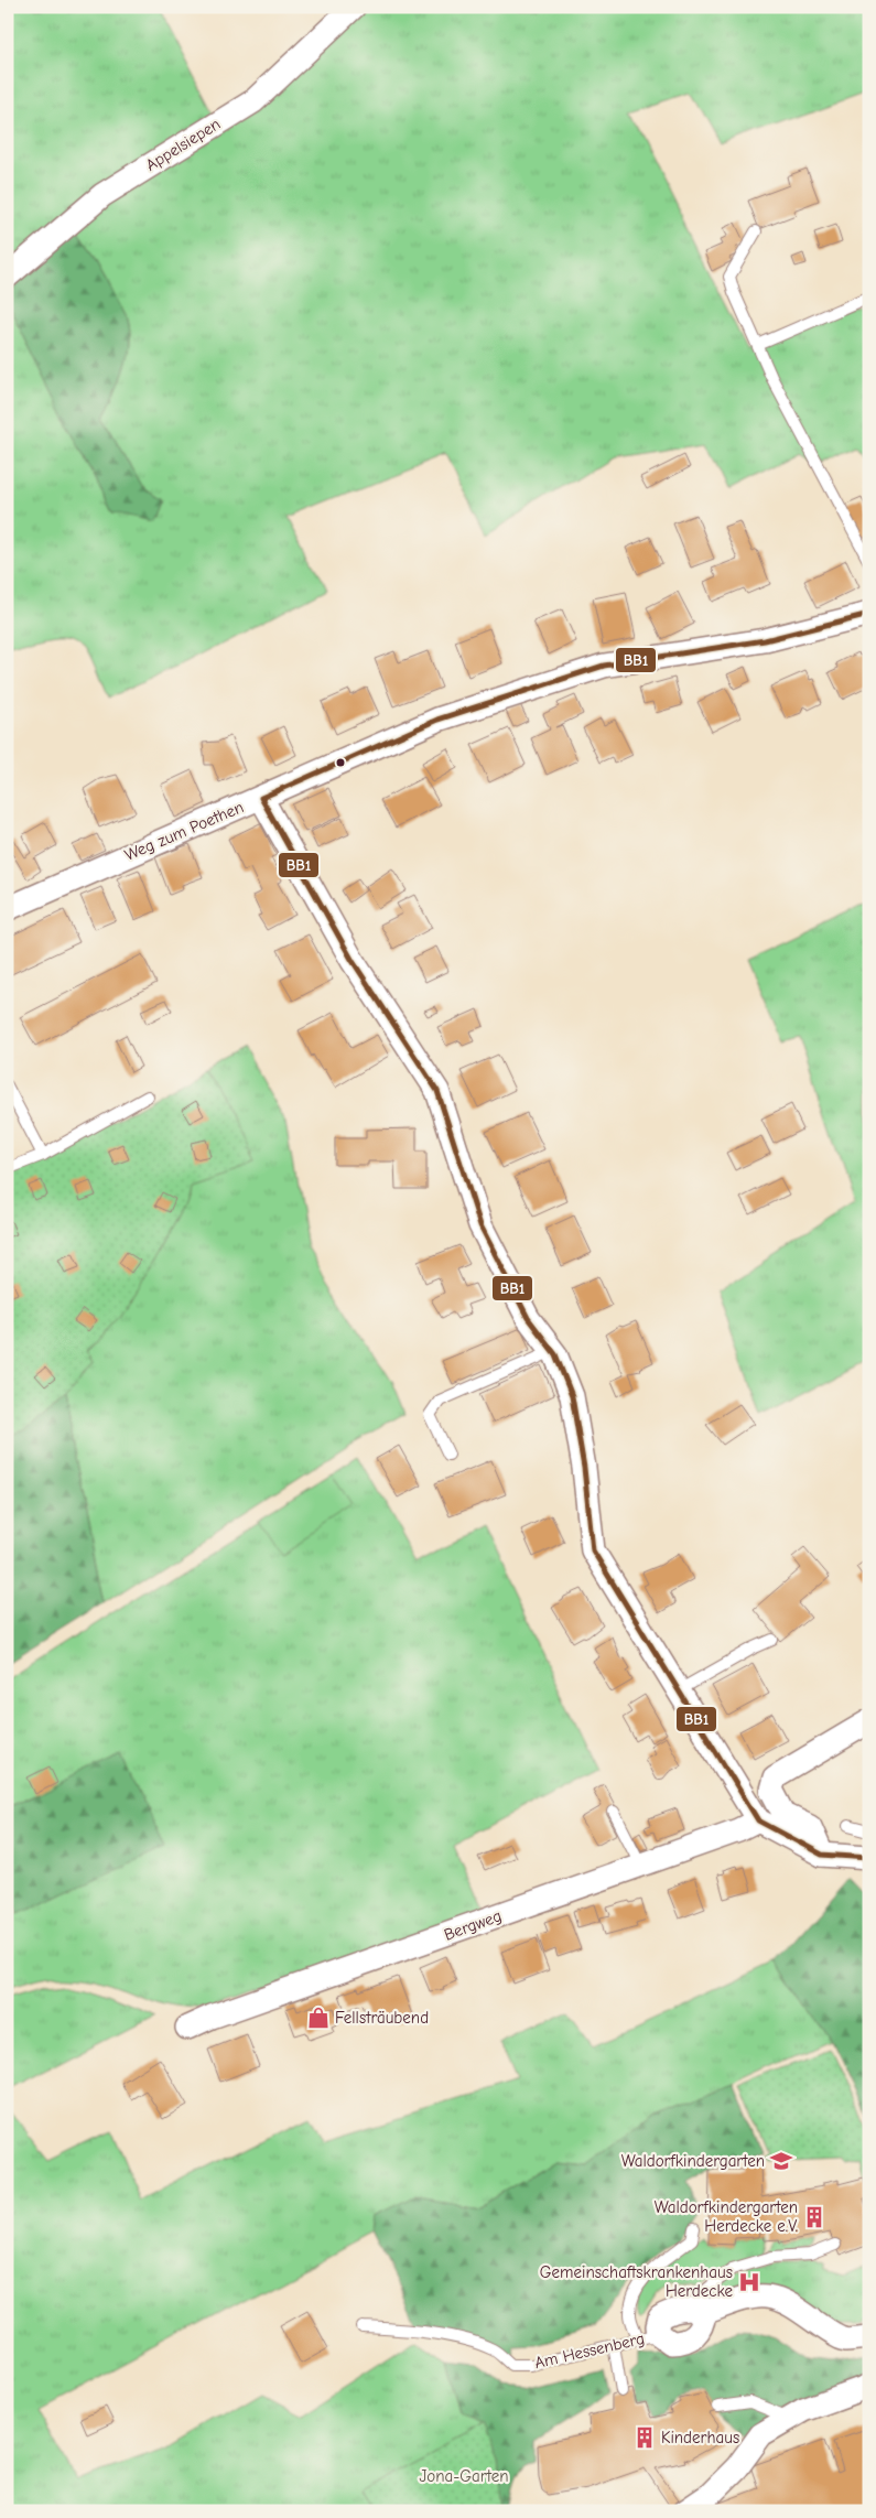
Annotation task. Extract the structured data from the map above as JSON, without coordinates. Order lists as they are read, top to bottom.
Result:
{
  "streets": {
    "street": [
      "Appelsiepen",
      "Weg zum Poethen",
      "Bergweg",
      "Am Hessenberg"
    ]
  },
  "parks": ["Jona-Garten"],
  "places": {
    "shop": ["Fellsträubend"],
    "school or university": ["Waldorfkindergarten"],
    "building": ["Waldorfkindergarten Herdecke e.V.", "Kinderhaus"],
    "hospital": ["Gemeinschaftskrankenhaus Herdecke"]
  },
  "lines": ["transit line BB1"]
}
